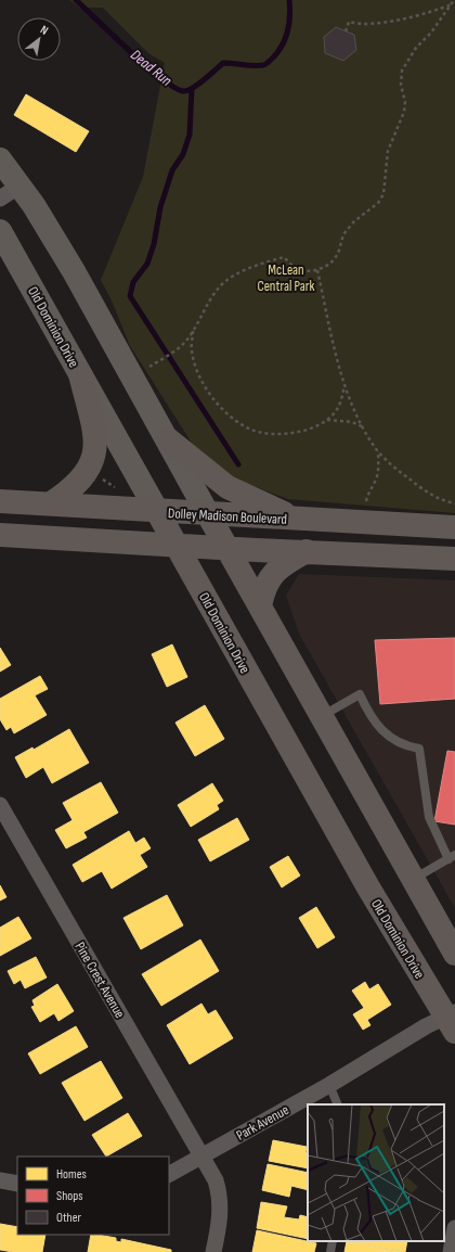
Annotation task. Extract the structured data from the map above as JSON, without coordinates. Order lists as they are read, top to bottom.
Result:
{
  "streets": {
    "main road": ["Old Dominion Drive", "Dolley Madison Boulevard"],
    "street": ["Pine Crest Avenue", "Park Avenue"]
  },
  "crossings": [
    ["Old Dominion Drive", "Dolley Madison Boulevard"],
    ["Old Dominion Drive", "Park Avenue"],
    ["Pine Crest Avenue", "Park Avenue"]
  ],
  "water": ["Dead Run"],
  "parks": ["McLean Central Park"],
  "legend": ["Homes", "Shops", "Other"],
  "north": "top right"
}
